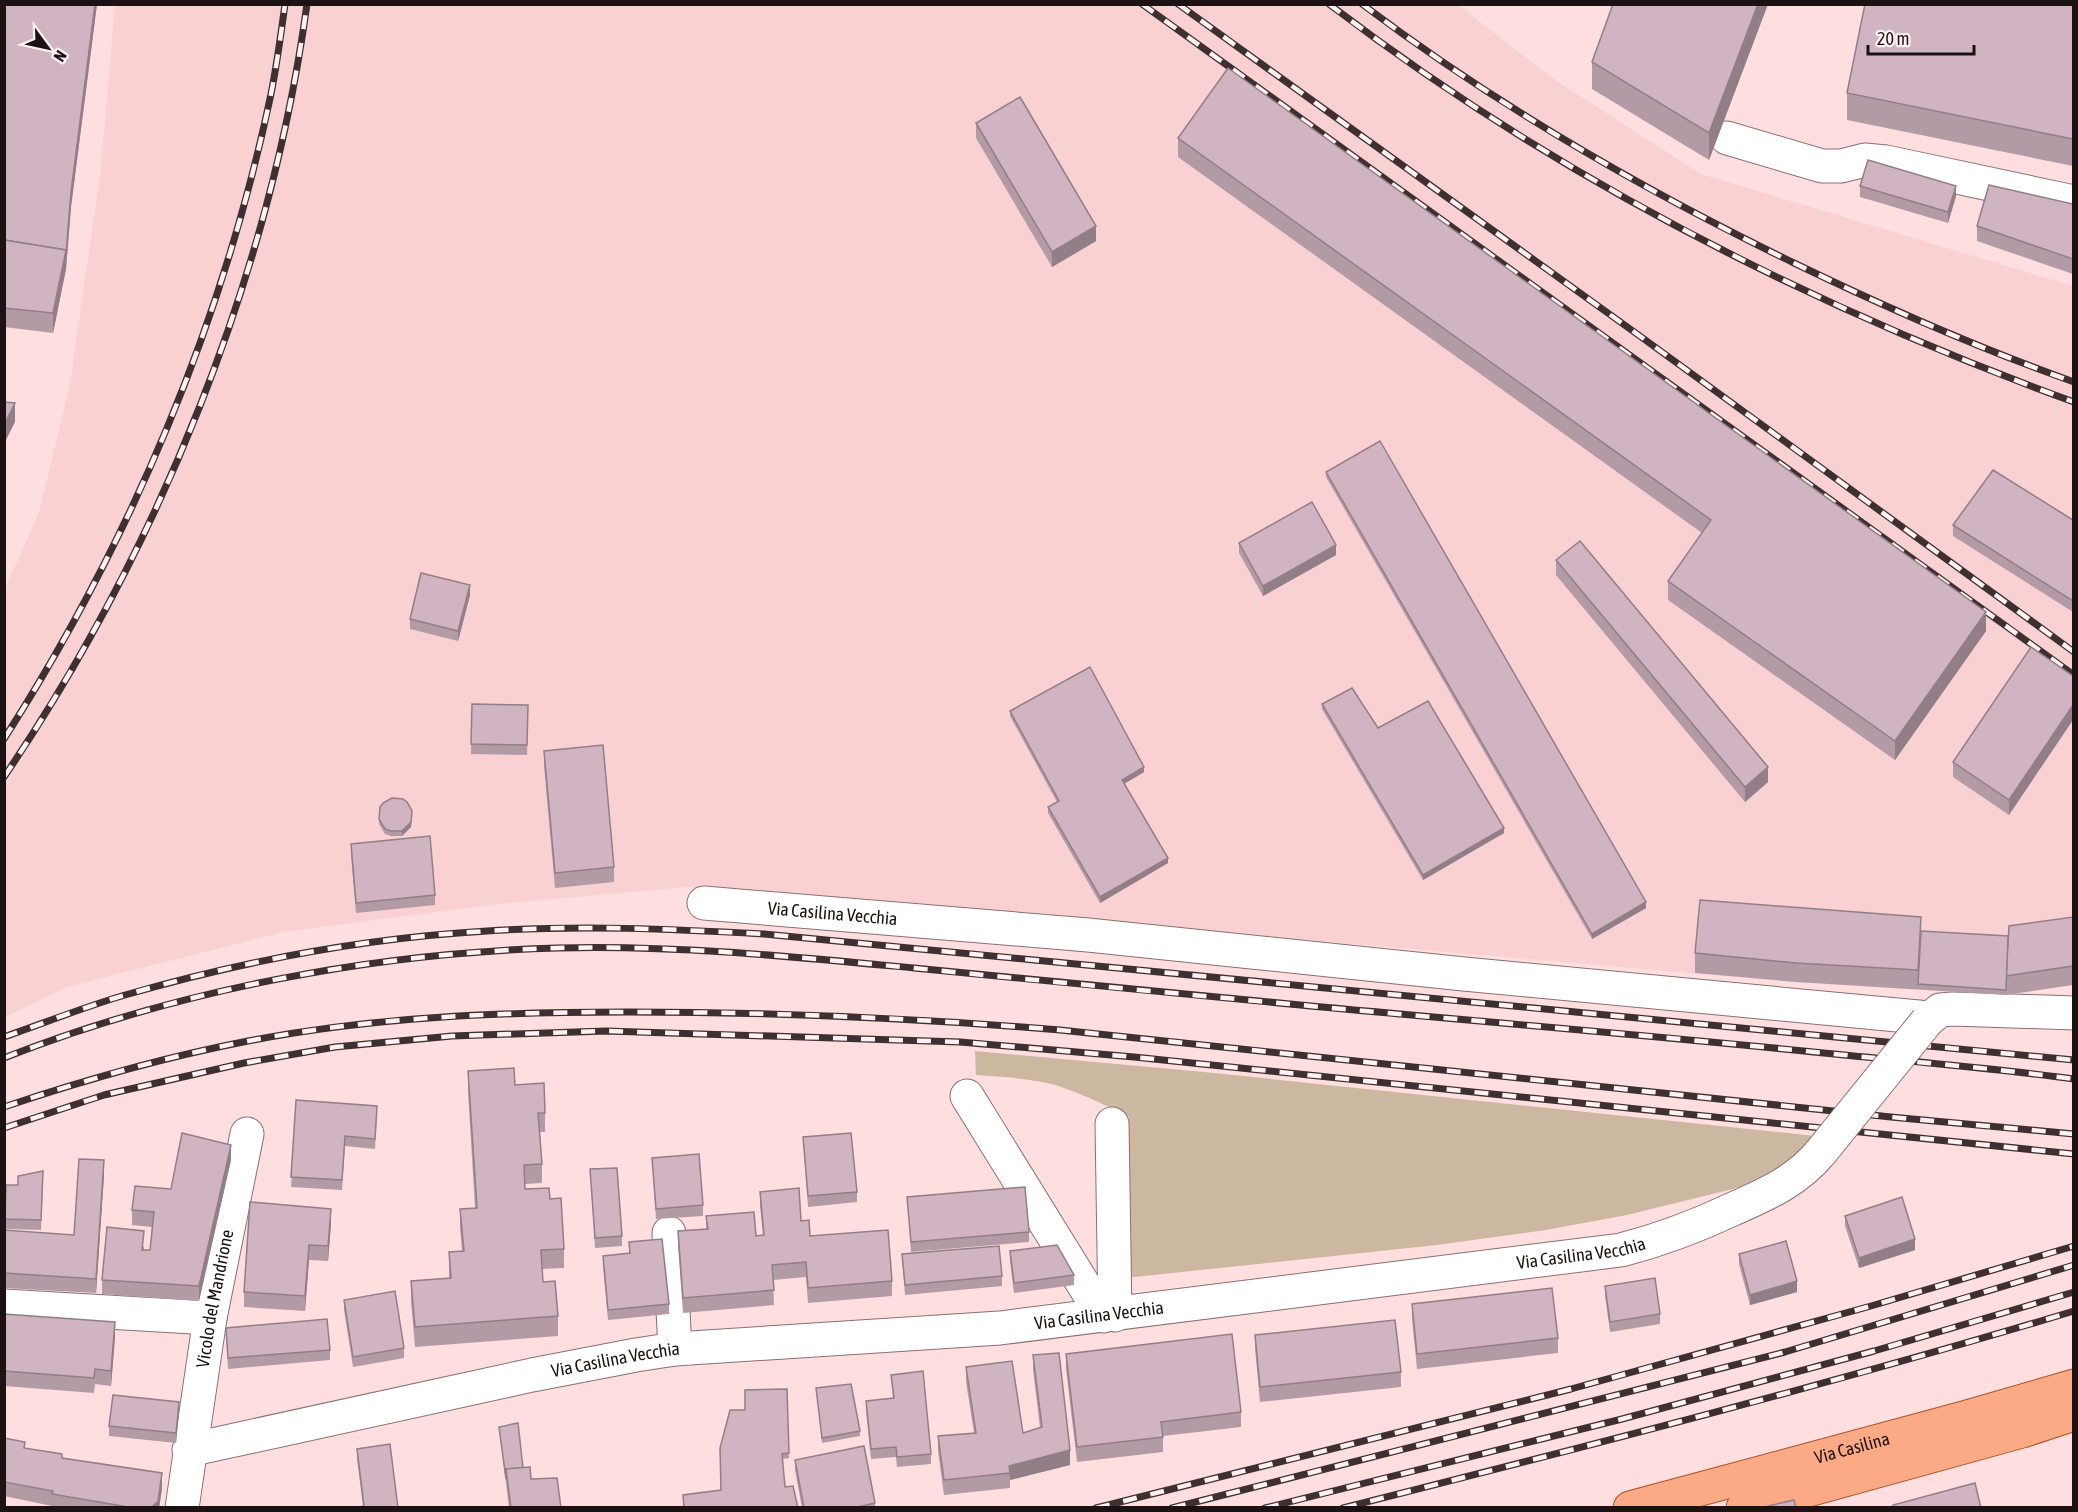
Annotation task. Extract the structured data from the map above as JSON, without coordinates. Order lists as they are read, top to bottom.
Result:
{
  "streets": {
    "main road": ["Via Casilina"],
    "street": ["Via Casilina Vecchia", "Vicolo del Mandrione"]
  },
  "crossings": [
    ["Via Casilina Vecchia", "Vicolo del Mandrione"]
  ],
  "scale_bar": "20 m",
  "north": "bottom right"
}
